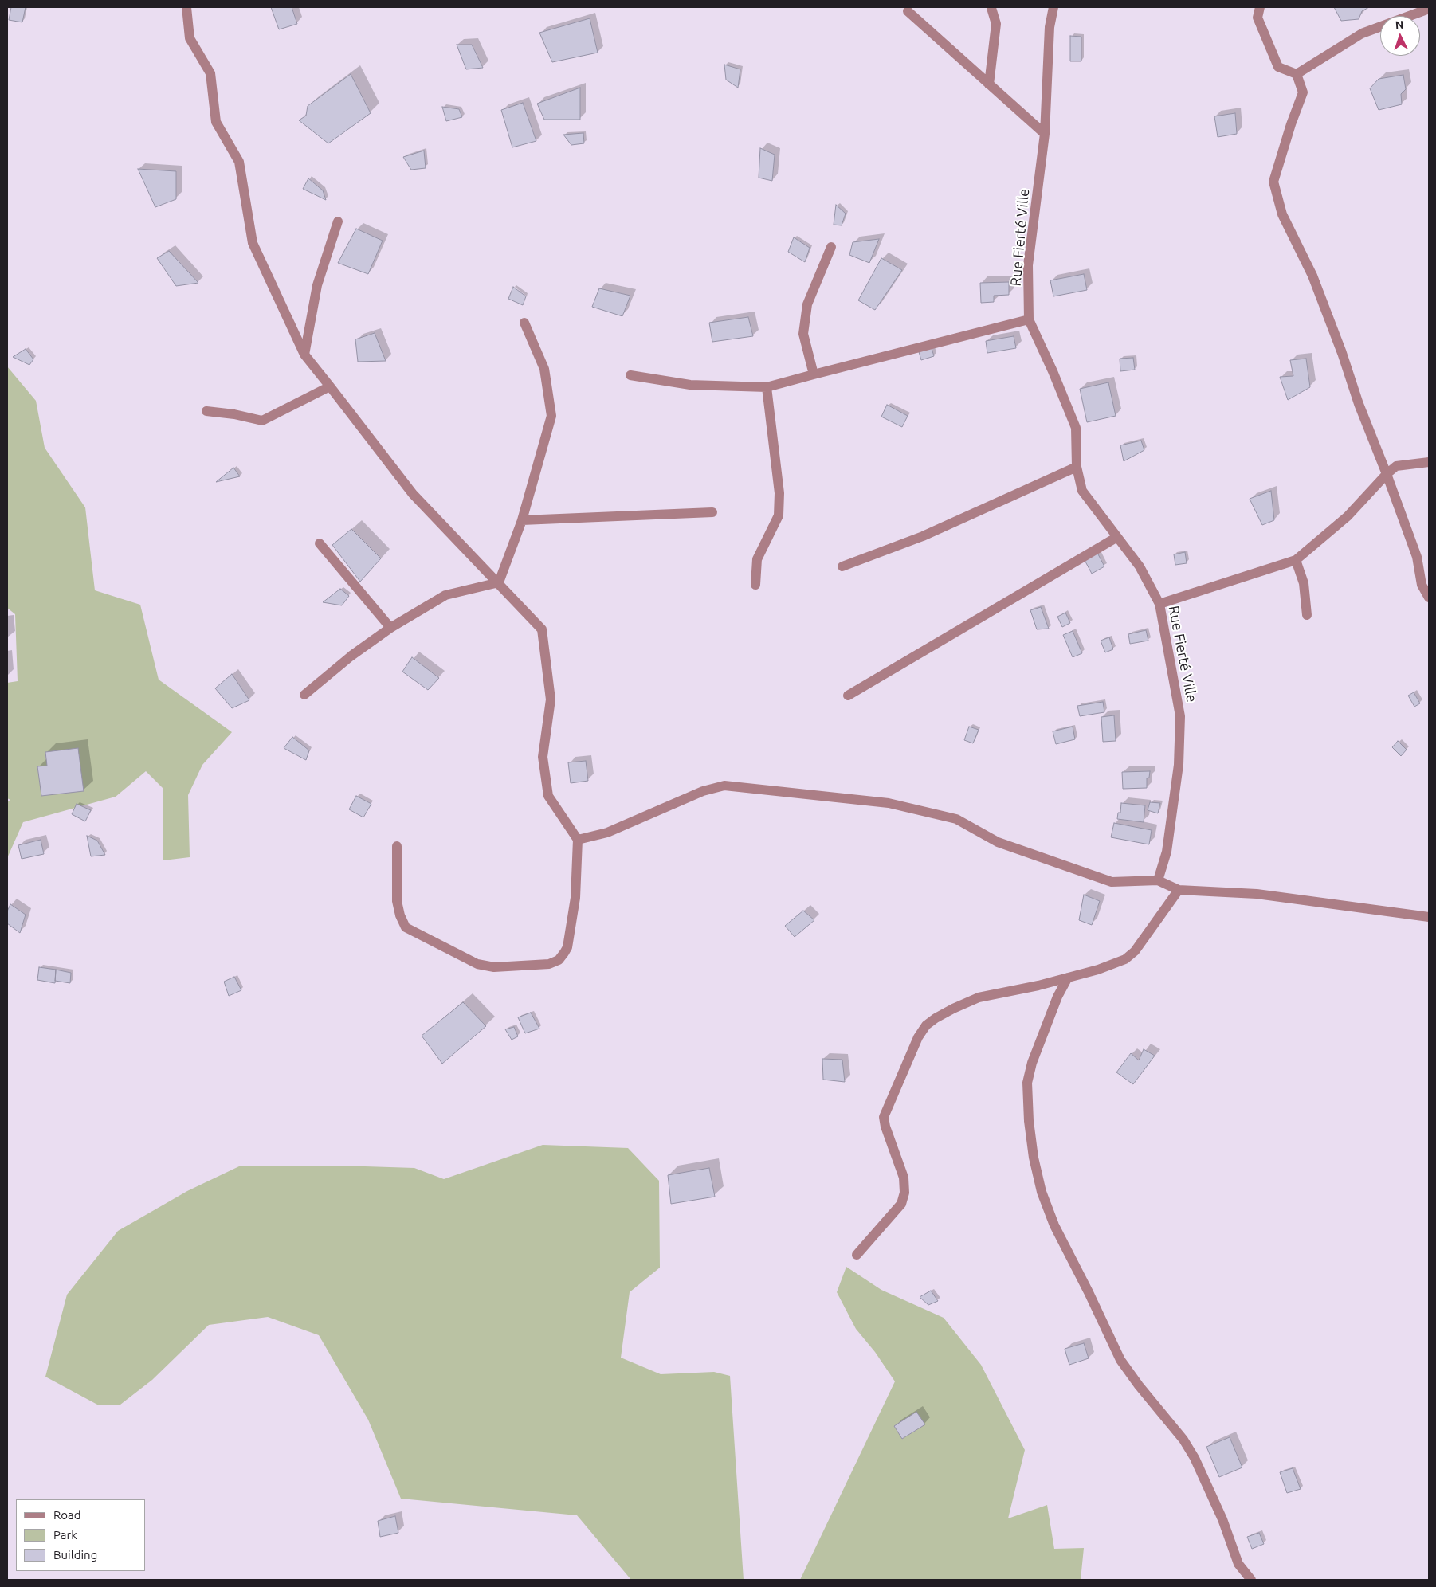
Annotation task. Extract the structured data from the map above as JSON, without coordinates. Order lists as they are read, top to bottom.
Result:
{
  "streets": {
    "street": ["Rue Fierté Ville"]
  },
  "legend": ["Road", "Park", "Building"],
  "north": "top"
}
